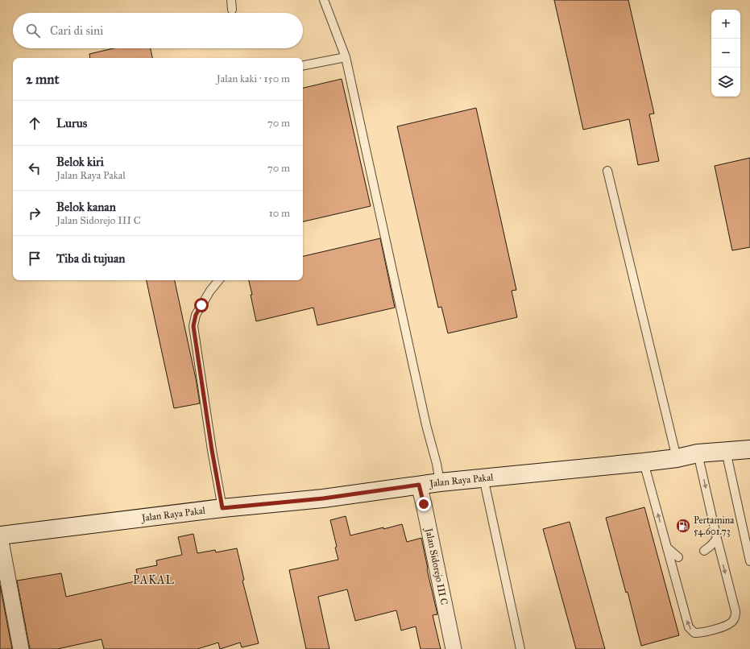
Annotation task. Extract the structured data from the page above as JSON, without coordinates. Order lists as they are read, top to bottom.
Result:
{
  "streets": {
    "main road": ["Jalan Raya Pakal"],
    "street": ["Jalan Sidorejo III C"]
  },
  "crossings": [
    ["Jalan Raya Pakal", "Jalan Sidorejo III C"]
  ],
  "districts": ["PAKAL"],
  "places": {
    "fuel station": ["Pertamina 54.601.73"]
  },
  "page": {
    "map_buttons": ["+", "−"],
    "search": "Cari di sini",
    "heading": ["2 mnt", "Jalan kaki · 150 m"],
    "list": [
      ["Lurus", "70 m"],
      ["Belok kiri", "Jalan Raya Pakal", "70 m"],
      ["Belok kanan", "Jalan Sidorejo III C", "10 m"],
      "Tiba di tujuan"
    ]
  }
}
